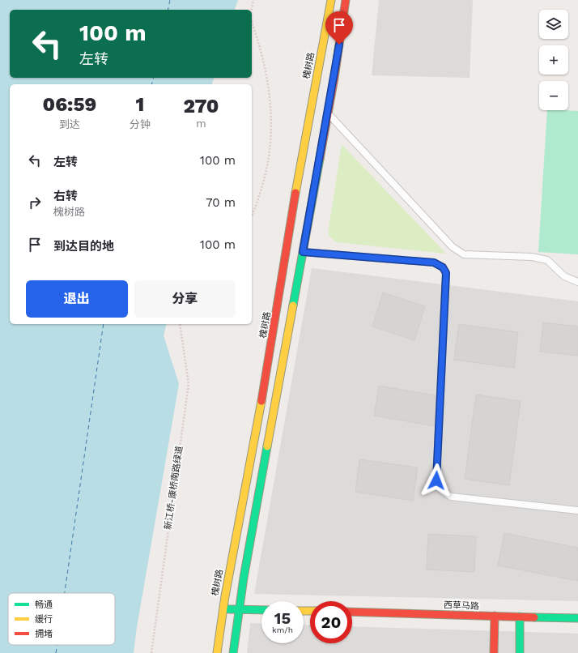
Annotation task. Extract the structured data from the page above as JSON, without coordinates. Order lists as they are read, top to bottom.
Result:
{
  "streets": {
    "main road": ["槐树路", "西草马路"],
    "path": ["新江桥-康桥南路绿道"]
  },
  "legend": ["畅通", "缓行", "拥堵"],
  "page": {
    "map_buttons": ["+", "−"],
    "turn": ["100 m", "左转"],
    "eta": [
      "06:59",
      "到达",
      "1",
      "分钟",
      "270",
      "m"
    ],
    "list": [
      {
        "name": "左转",
        "value": "100 m"
      },
      {
        "name": "右转",
        "note": "槐树路",
        "value": "70 m"
      },
      {
        "name": "到达目的地",
        "value": "100 m"
      }
    ],
    "buttons": ["退出", "分享"],
    "speed": "15 km/h",
    "limit": "20"
  }
}
